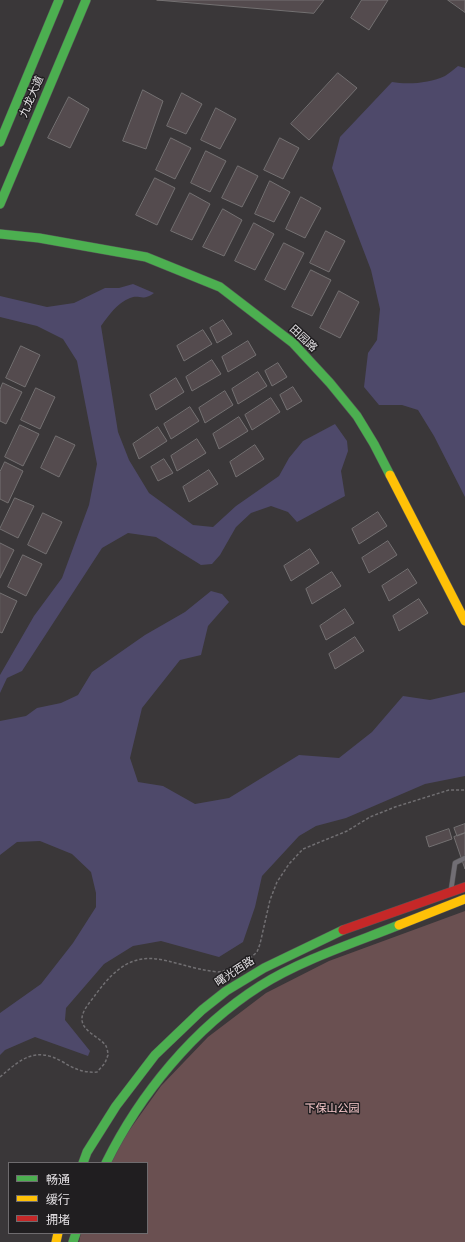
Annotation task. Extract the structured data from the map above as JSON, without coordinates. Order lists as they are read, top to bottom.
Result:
{
  "streets": {
    "main road": ["九龙大道", "田园路", "曙光西路"]
  },
  "parks": ["下保山公园"],
  "legend": ["畅通", "缓行", "拥堵"]
}
